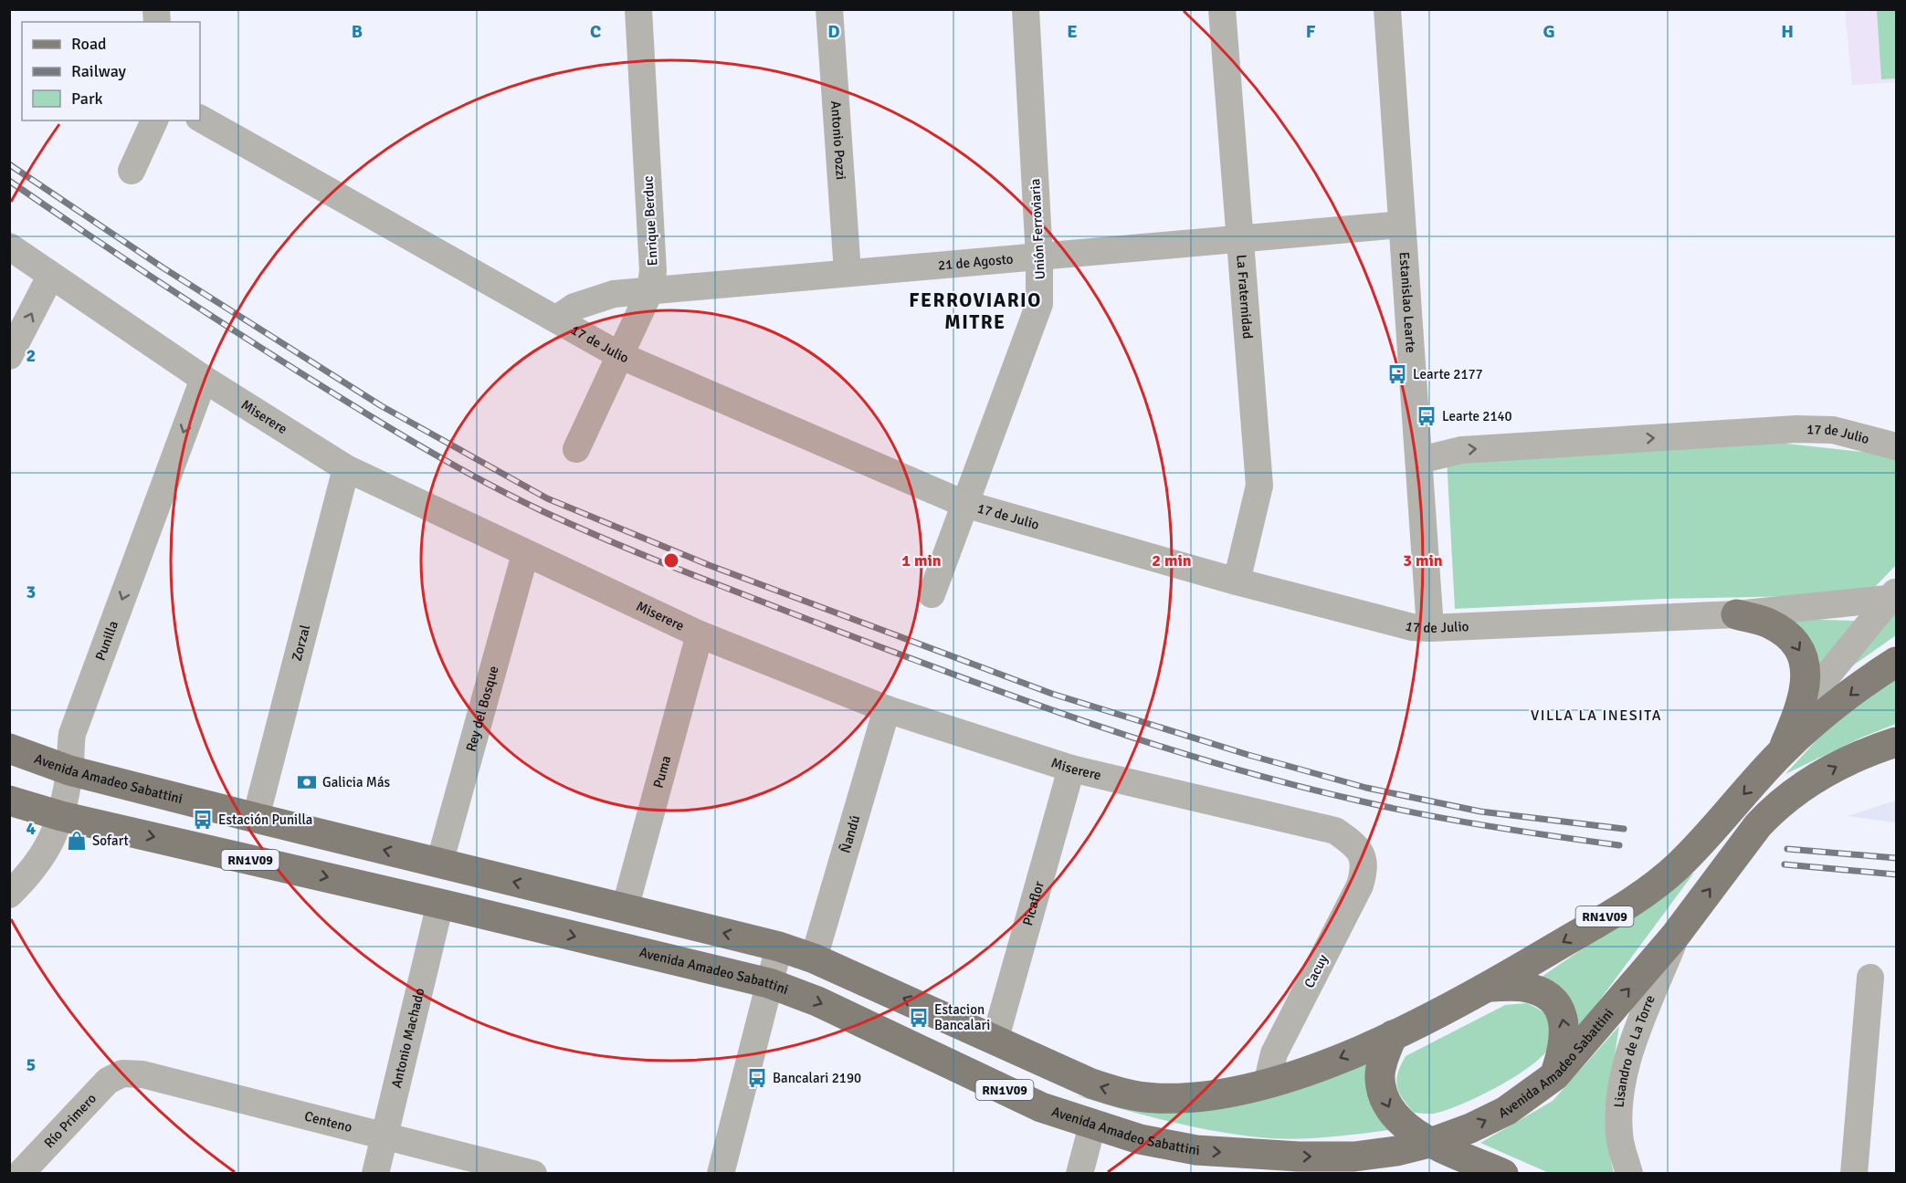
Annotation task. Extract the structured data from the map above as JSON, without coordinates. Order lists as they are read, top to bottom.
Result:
{
  "streets": {
    "main road": ["Avenida Amadeo Sabattini", "RN1V09"],
    "street": [
      "Antonio Pozzi",
      "Enrique Berduc",
      "Unión Ferroviaria",
      "21 de Agosto",
      "La Fraternidad",
      "Estanislao Learte",
      "17 de Julio",
      "Miserere",
      "Punilla",
      "Zorzal",
      "Rey del Bosque",
      "Puma",
      "Ñandú",
      "Picaflor",
      "Cacuy",
      "Antonio Machado",
      "Lisandro de La Torre",
      "Río Primero",
      "Centeno"
    ]
  },
  "crossings": [
    ["Antonio Pozzi", "21 de Agosto"],
    ["Enrique Berduc", "21 de Agosto"],
    ["Enrique Berduc", "17 de Julio"],
    ["Unión Ferroviaria", "21 de Agosto"],
    ["Unión Ferroviaria", "17 de Julio"],
    ["21 de Agosto", "La Fraternidad"],
    ["21 de Agosto", "Estanislao Learte"],
    ["21 de Agosto", "17 de Julio"],
    ["La Fraternidad", "17 de Julio"],
    ["Estanislao Learte", "17 de Julio"],
    ["Miserere", "Punilla"],
    ["Miserere", "Zorzal"],
    ["Miserere", "Rey del Bosque"],
    ["Miserere", "Puma"],
    ["Miserere", "Ñandú"],
    ["Miserere", "Picaflor"],
    ["Miserere", "Cacuy"],
    ["Punilla", "Avenida Amadeo Sabattini"],
    ["Zorzal", "Avenida Amadeo Sabattini"],
    ["Rey del Bosque", "Avenida Amadeo Sabattini"],
    ["Puma", "Avenida Amadeo Sabattini"],
    ["Avenida Amadeo Sabattini", "Ñandú"],
    ["Avenida Amadeo Sabattini", "Picaflor"],
    ["Avenida Amadeo Sabattini", "Cacuy"],
    ["Avenida Amadeo Sabattini", "Antonio Machado"],
    ["Avenida Amadeo Sabattini", "Lisandro de La Torre"],
    ["Antonio Machado", "Centeno"],
    ["Río Primero", "Centeno"]
  ],
  "one_way": ["Punilla"],
  "districts": ["FERROVIARIO MITRE", "VILLA LA INESITA"],
  "places": {
    "bus stop": [
      "Learte 2177",
      "Learte 2140",
      "Estación Punilla",
      "Estacion Bancalari",
      "Bancalari 2190"
    ],
    "bank": ["Galicia Más"],
    "shop": ["Sofart"]
  },
  "legend": ["Road", "Railway", "Park"],
  "grid": {
    "columns": [
      "B",
      "C",
      "D",
      "E",
      "F",
      "G",
      "H"
    ],
    "rows": [
      "2",
      "3",
      "4",
      "5"
    ]
  },
  "rings": ["1 min", "2 min", "3 min"]
}
